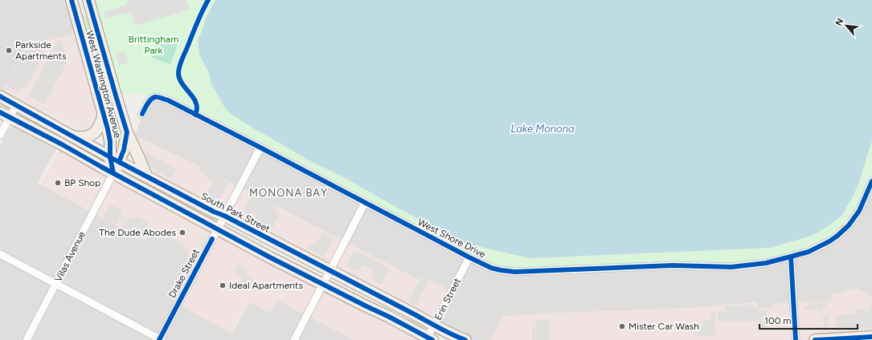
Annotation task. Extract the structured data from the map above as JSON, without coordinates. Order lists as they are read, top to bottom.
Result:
{
  "streets": {
    "main road": ["West Washington Avenue", "South Park Street"],
    "street": [
      "West Shore Drive",
      "Vilas Avenue",
      "Drake Street",
      "Erin Street"
    ]
  },
  "crossings": [
    ["West Washington Avenue", "South Park Street"],
    ["West Washington Avenue", "Vilas Avenue"],
    ["South Park Street", "Drake Street"],
    ["South Park Street", "Erin Street"],
    ["West Shore Drive", "Drake Street"],
    ["West Shore Drive", "Erin Street"]
  ],
  "districts": ["MONONA BAY"],
  "water": ["Lake Monona"],
  "parks": ["Brittingham Park"],
  "places": [
    "Parkside Apartments",
    "BP Shop",
    "The Dude Abodes",
    "Ideal Apartments",
    "Mister Car Wash"
  ],
  "scale_bar": "100 m",
  "north": "top left"
}
